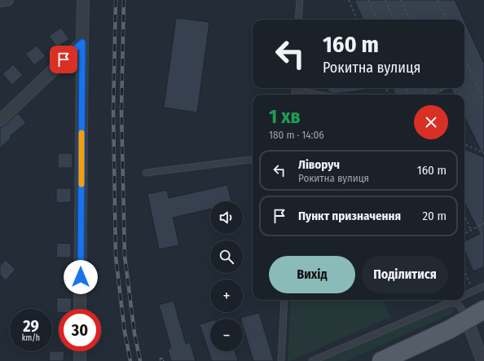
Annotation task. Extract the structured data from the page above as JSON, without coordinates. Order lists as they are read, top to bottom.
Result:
{
  "page": {
    "turn": ["160 m", "Рокитна вулиця"],
    "heading": ["1 хв", "180 m · 14:06"],
    "list": [
      {
        "name": "Ліворуч",
        "note": "Рокитна вулиця",
        "value": "160 m"
      },
      {
        "name": "Пункт призначення",
        "value": "20 m"
      }
    ],
    "map_buttons": ["+", "−"],
    "buttons": ["Вихід", "Поділитися"],
    "speed": "29 km/h",
    "limit": "30"
  }
}
